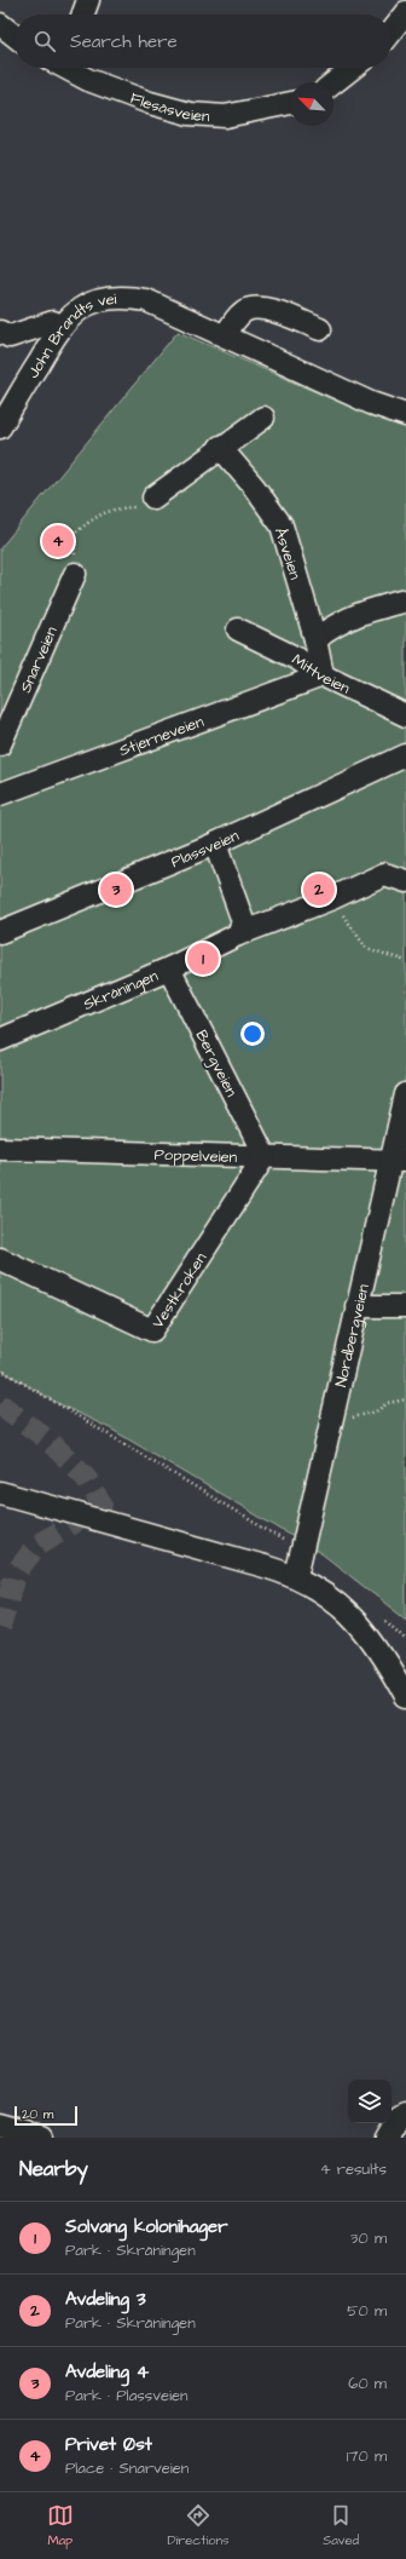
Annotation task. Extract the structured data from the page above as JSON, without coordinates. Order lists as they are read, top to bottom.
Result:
{
  "streets": {
    "street": [
      "Flesåsveien",
      "John Brandts vei",
      "Åsveien",
      "Snarveien",
      "Mittveien",
      "Stjerneveien",
      "Plassveien",
      "Skråningen",
      "Bergveien",
      "Poppelveien",
      "Vestkroken",
      "Nordbergveien"
    ]
  },
  "crossings": [
    ["Åsveien", "Mittveien"],
    ["Åsveien", "Stjerneveien"],
    ["Mittveien", "Stjerneveien"],
    ["Skråningen", "Bergveien"],
    ["Bergveien", "Poppelveien"],
    ["Bergveien", "Vestkroken"],
    ["Poppelveien", "Vestkroken"],
    ["Poppelveien", "Nordbergveien"]
  ],
  "scale_bar": "20 m",
  "north": "top left",
  "page": {
    "search": "Search here",
    "pins": [
      "4",
      "2",
      "3",
      "1"
    ],
    "scale": "20 m",
    "heading": ["Nearby", "4 results"],
    "list": [
      {
        "mark": "1",
        "name": "Solvang kolonihager",
        "note": "Park · Skråningen",
        "value": "30 m"
      },
      {
        "mark": "2",
        "name": "Avdeling 3",
        "note": "Park · Skråningen",
        "value": "50 m"
      },
      {
        "mark": "3",
        "name": "Avdeling 4",
        "note": "Park · Plassveien",
        "value": "60 m"
      },
      {
        "mark": "4",
        "name": "Privet Øst",
        "note": "Place · Snarveien",
        "value": "170 m"
      }
    ],
    "nav": ["Map", "Directions", "Saved"]
  }
}
